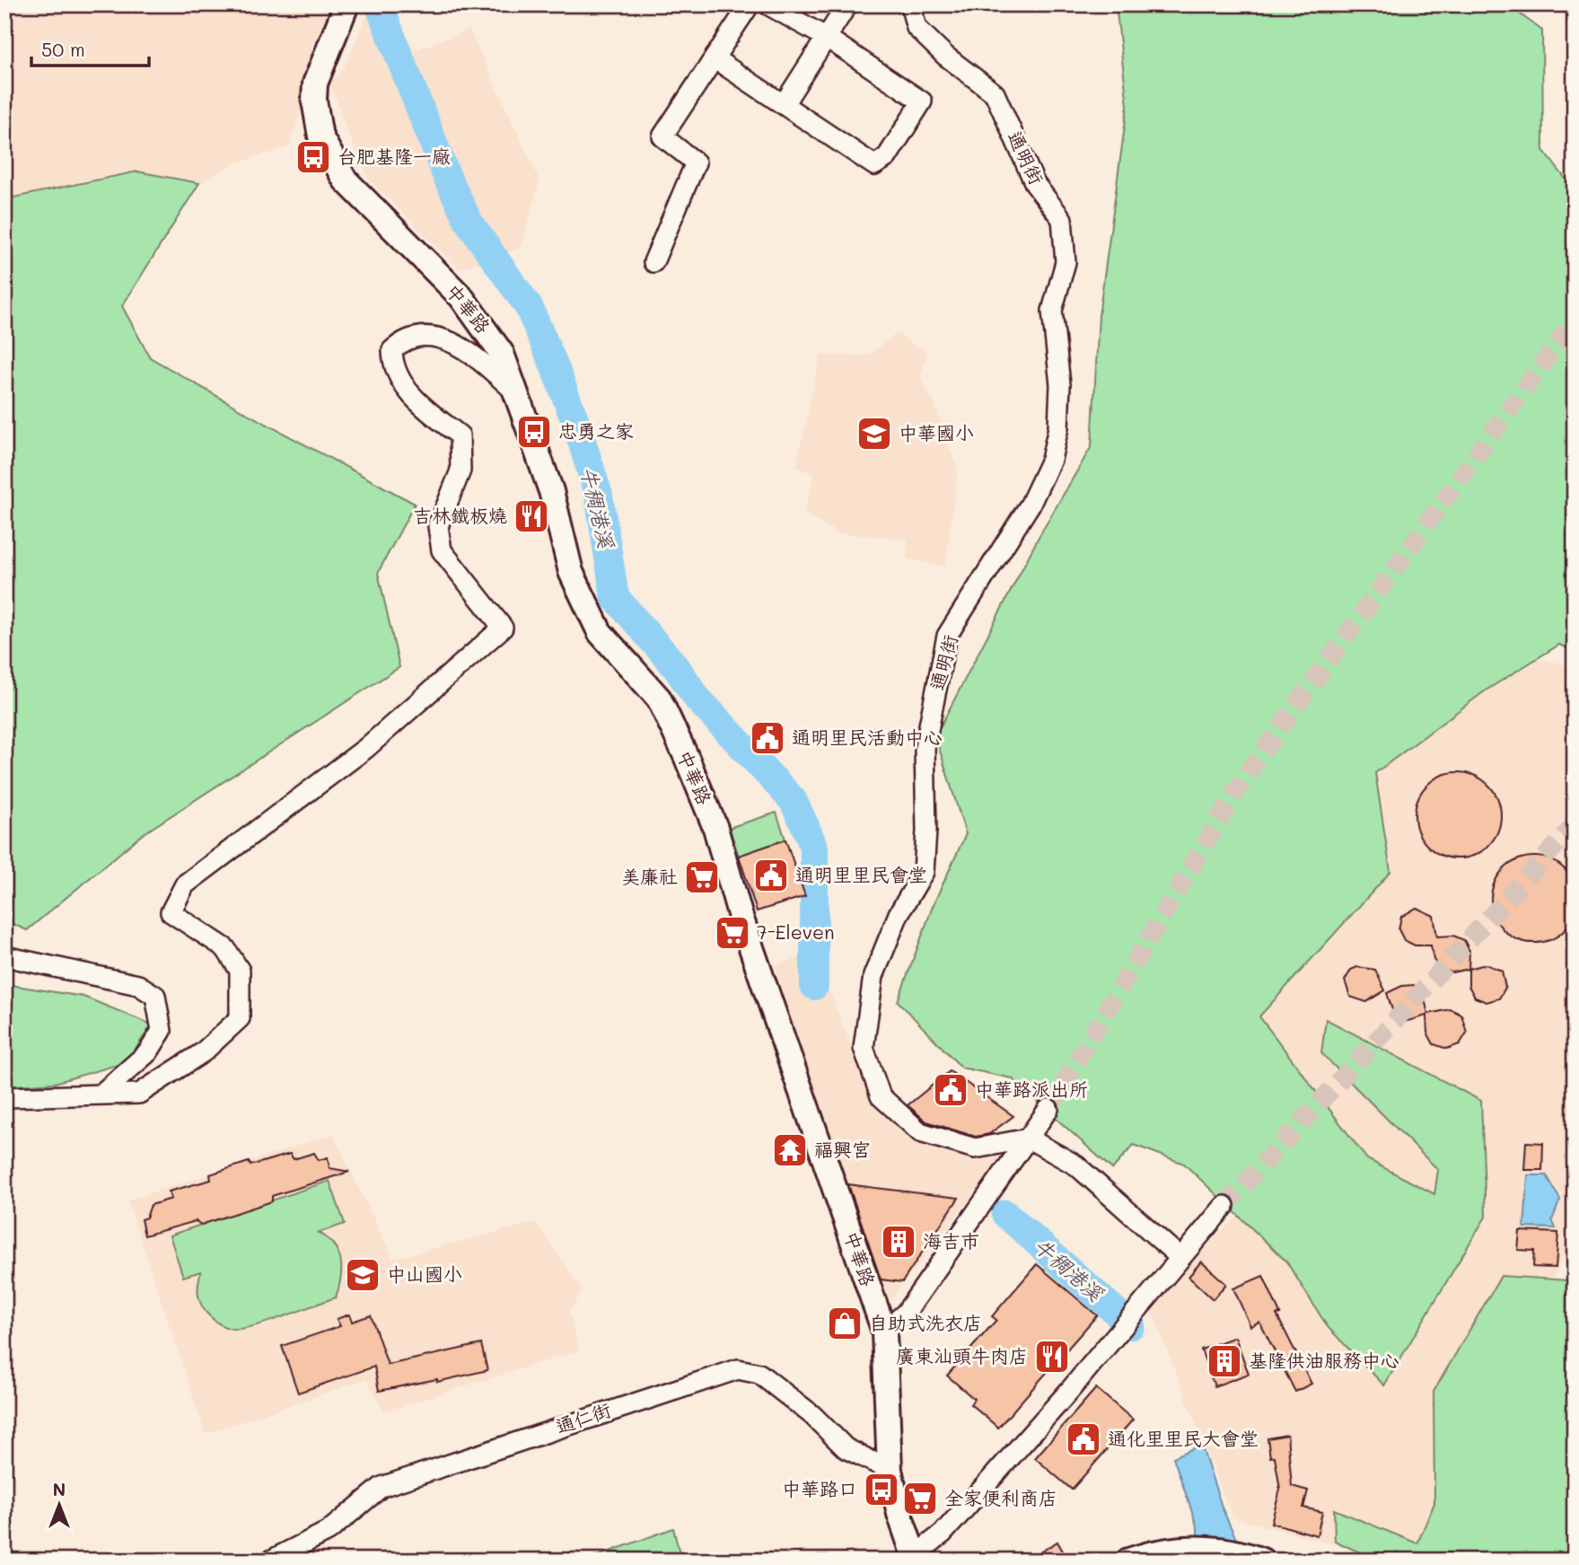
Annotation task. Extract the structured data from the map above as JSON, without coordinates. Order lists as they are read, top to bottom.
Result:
{
  "streets": {
    "street": ["通明街", "中華路", "通仁街"]
  },
  "crossings": [
    ["中華路", "通仁街"]
  ],
  "water": ["牛稠港溪"],
  "places": {
    "bus stop": ["台肥基隆一廠", "忠勇之家", "中華路口"],
    "school or university": ["中華國小", "中山國小"],
    "restaurant": ["吉林鐵板燒", "廣東汕頭牛肉店"],
    "public building": [
      "通明里民活動中心",
      "通明里里民會堂",
      "中華路派出所",
      "通化里里民大會堂"
    ],
    "supermarket": ["美廉社", "7-Eleven", "全家便利商店"],
    "temple": ["福興宮"],
    "building": ["海吉市", "基隆供油服務中心"],
    "shop": ["自助式洗衣店"]
  },
  "scale_bar": "50 m",
  "north": "top"
}
